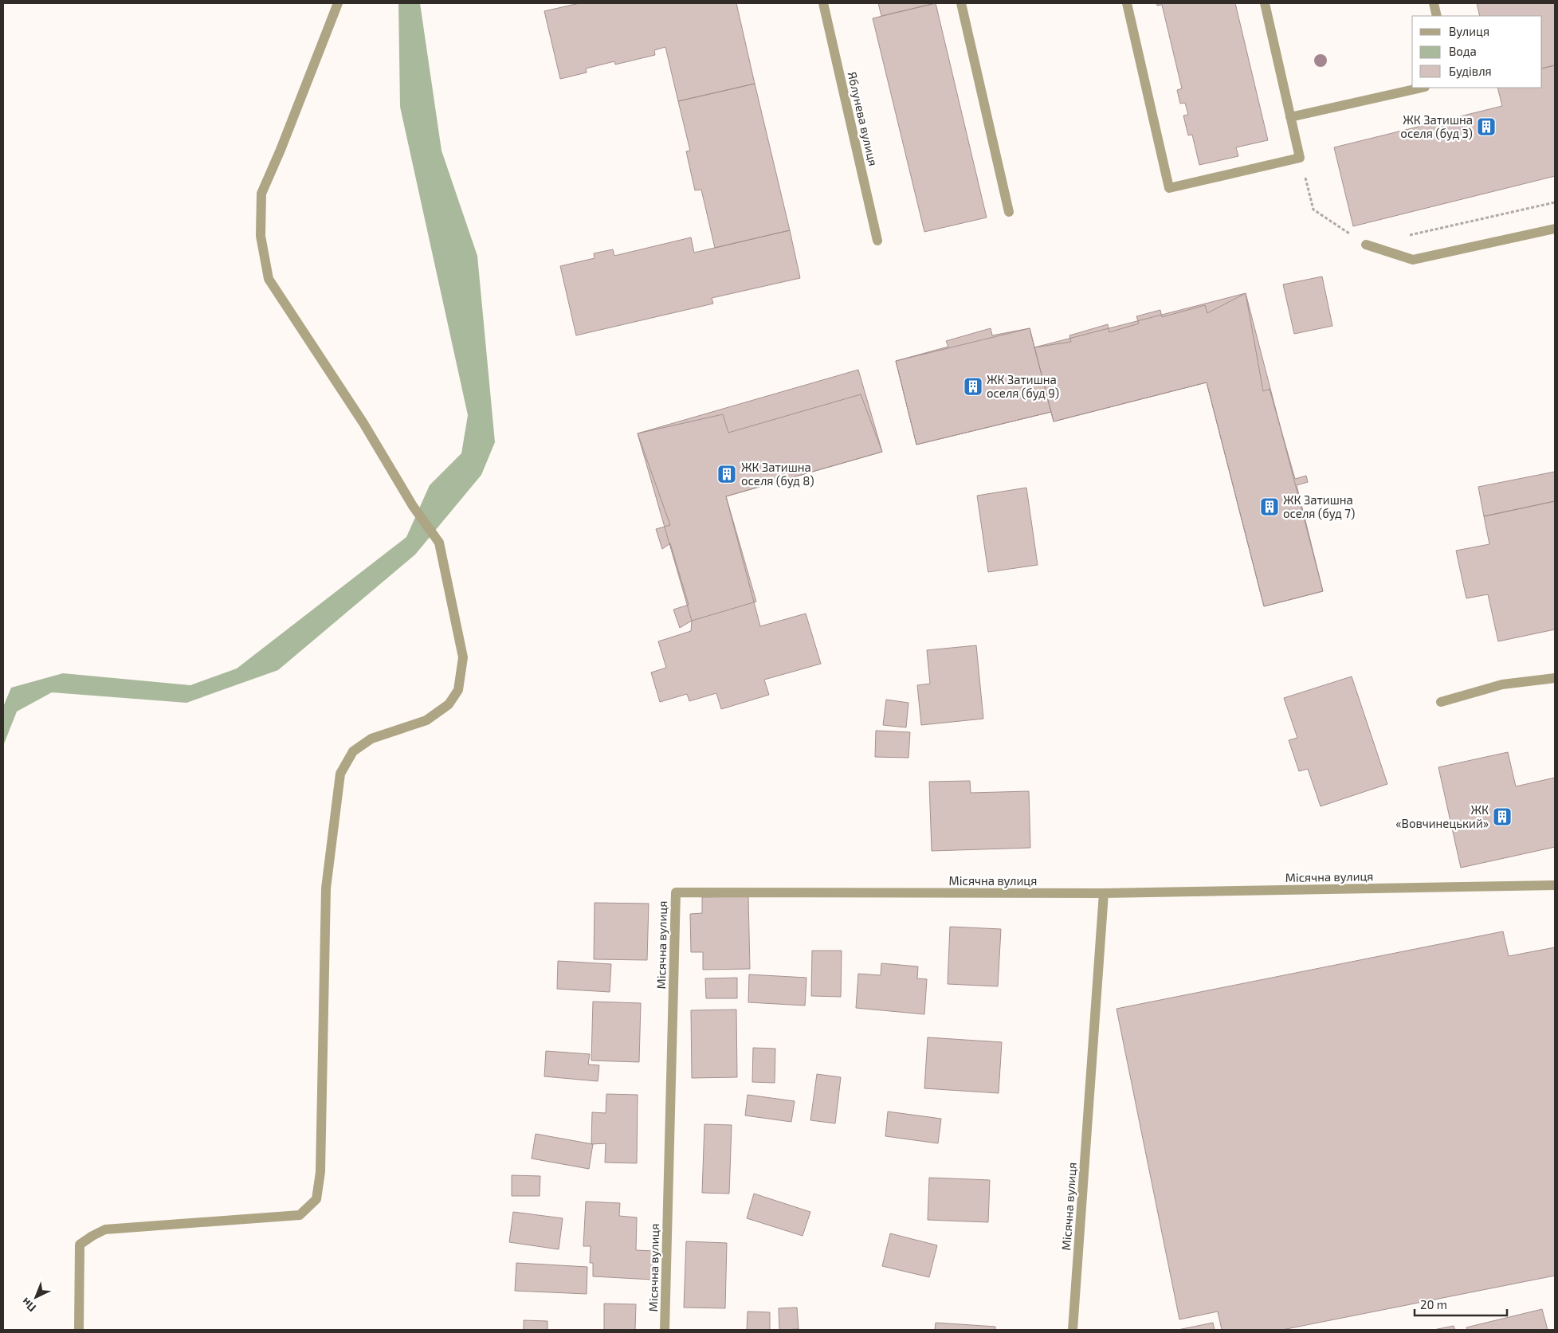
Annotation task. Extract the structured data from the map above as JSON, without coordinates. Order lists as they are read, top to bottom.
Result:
{
  "streets": {
    "street": ["Яблунева вулиця", "Місячна вулиця"]
  },
  "places": {
    "building": [
      "ЖК Затишна оселя (буд 3)",
      "ЖК Затишна оселя (буд 9)",
      "ЖК Затишна оселя (буд 8)",
      "ЖК Затишна оселя (буд 7)",
      "ЖК «Вовчинецький»"
    ]
  },
  "legend": ["Вулиця", "Вода", "Будівля"],
  "scale_bar": "20 m",
  "north": "bottom left"
}
